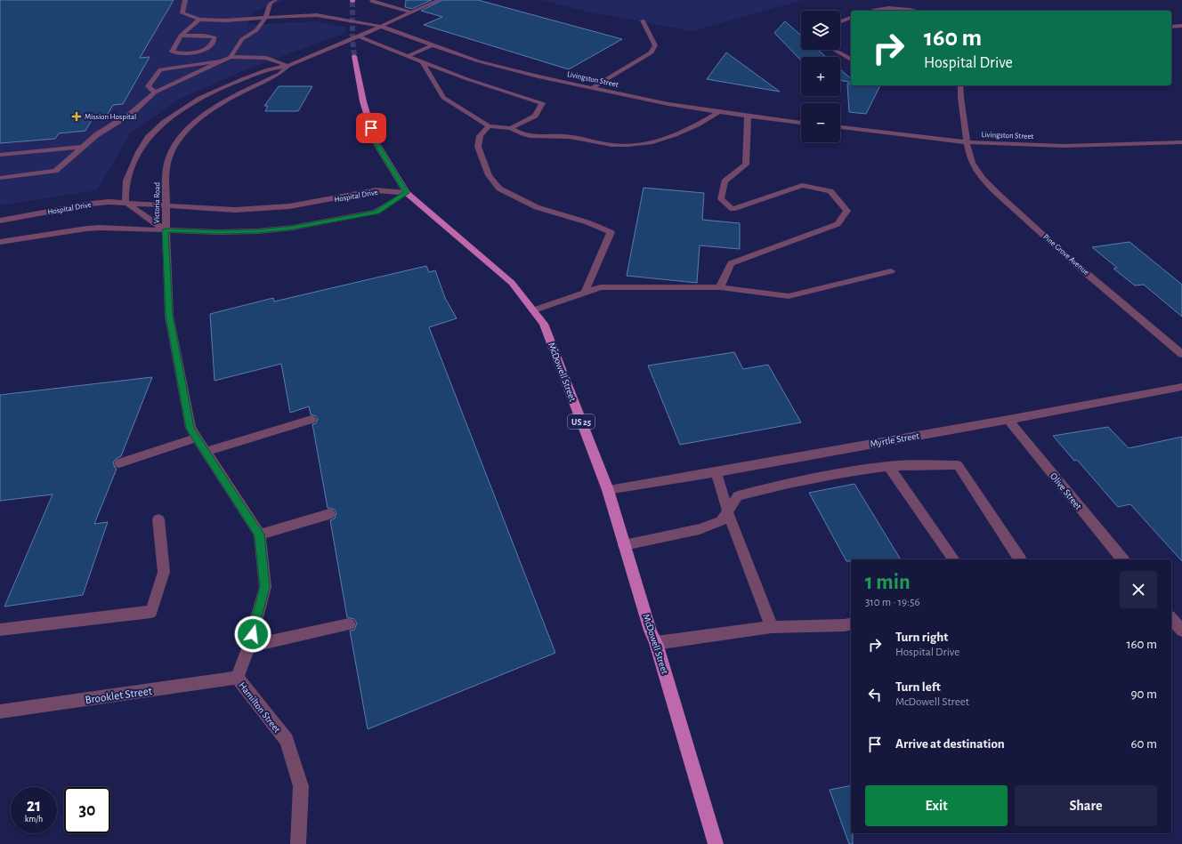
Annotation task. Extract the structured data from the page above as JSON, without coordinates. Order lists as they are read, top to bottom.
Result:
{
  "streets": {
    "main road": ["McDowell Street", "US 25"],
    "street": [
      "Livingston Street",
      "Hospital Drive",
      "Victoria Road",
      "Pine Grove Avenue",
      "Myrtle Street",
      "Olive Street",
      "Brooklet Street",
      "Hamilton Street"
    ]
  },
  "crossings": [
    ["Livingston Street", "Victoria Road"],
    ["Livingston Street", "Pine Grove Avenue"],
    ["Hospital Drive", "Victoria Road"],
    ["Hospital Drive", "McDowell Street"],
    ["Hospital Drive", "Hamilton Street"],
    ["Victoria Road", "Hamilton Street"],
    ["McDowell Street", "Myrtle Street"],
    ["Myrtle Street", "Olive Street"],
    ["Brooklet Street", "Hamilton Street"]
  ],
  "places": {
    "health": ["Mission Hospital"]
  },
  "page": {
    "map_buttons": ["+", "−"],
    "turn": ["160 m", "Hospital Drive"],
    "heading": ["1 min", "310 m · 19:56"],
    "list": [
      {
        "name": "Turn right",
        "note": "Hospital Drive",
        "value": "160 m"
      },
      {
        "name": "Turn left",
        "note": "McDowell Street",
        "value": "90 m"
      },
      {
        "name": "Arrive at destination",
        "value": "60 m"
      }
    ],
    "buttons": ["Exit", "Share"],
    "speed": "21 km/h",
    "limit": "30"
  }
}
